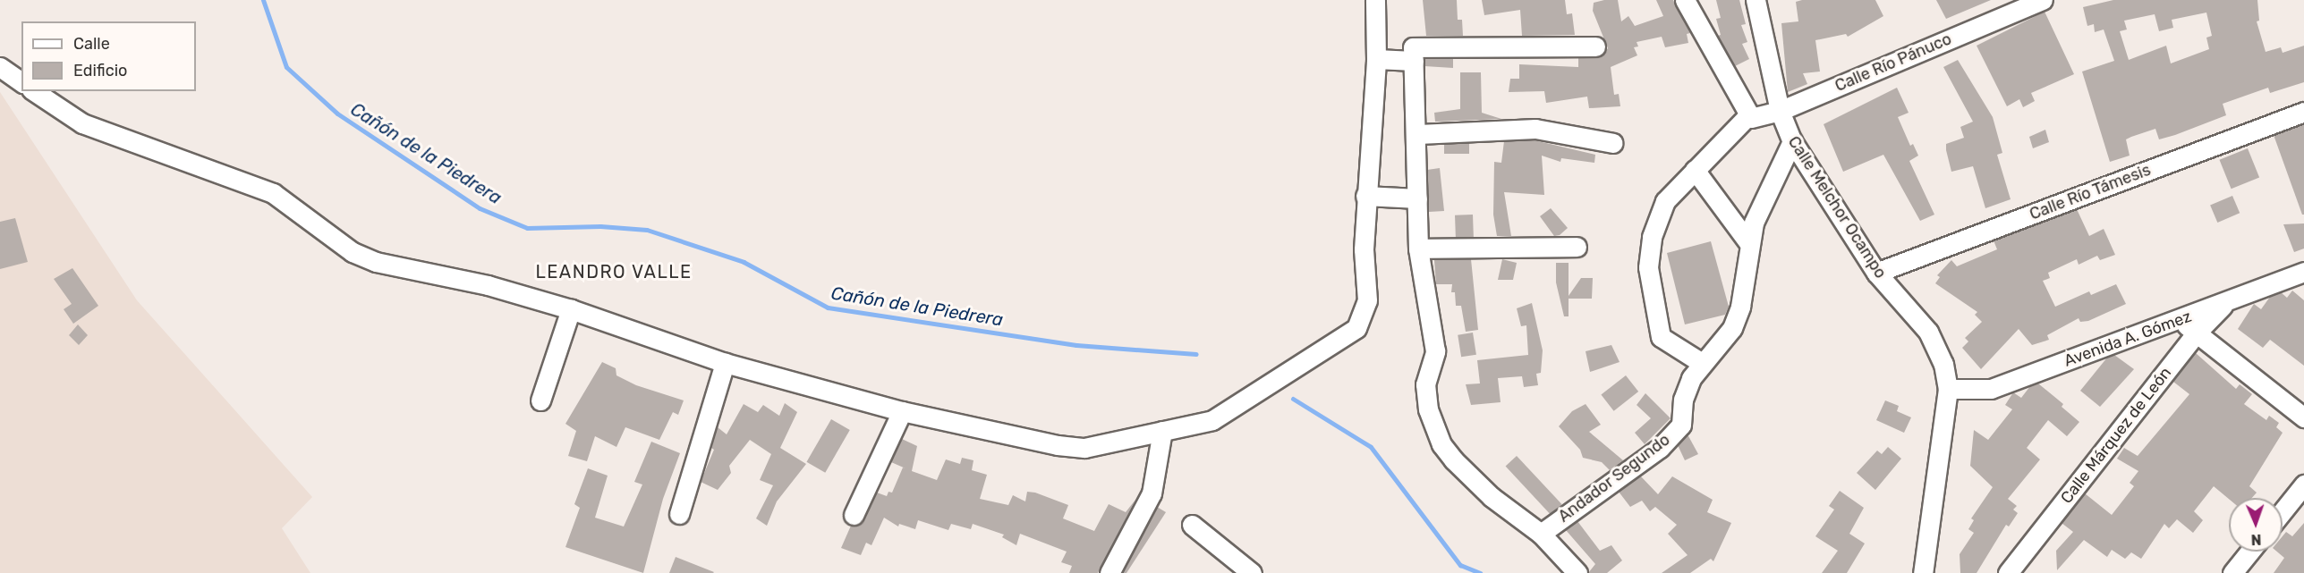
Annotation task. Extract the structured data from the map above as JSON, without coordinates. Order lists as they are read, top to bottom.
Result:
{
  "streets": {
    "street": [
      "Calle Río Pánuco",
      "Calle Río Támesis",
      "Calle Melchor Ocampo",
      "Avenida A. Gómez",
      "Calle Márquez de León",
      "Andador Segundo"
    ]
  },
  "crossings": [
    ["Calle Río Pánuco", "Calle Melchor Ocampo"],
    ["Calle Río Támesis", "Calle Melchor Ocampo"],
    ["Calle Melchor Ocampo", "Avenida A. Gómez"],
    ["Avenida A. Gómez", "Calle Márquez de León"]
  ],
  "districts": ["LEANDRO VALLE"],
  "water": ["Cañón de la Piedrera"],
  "legend": ["Calle", "Edificio"],
  "north": "bottom"
}
